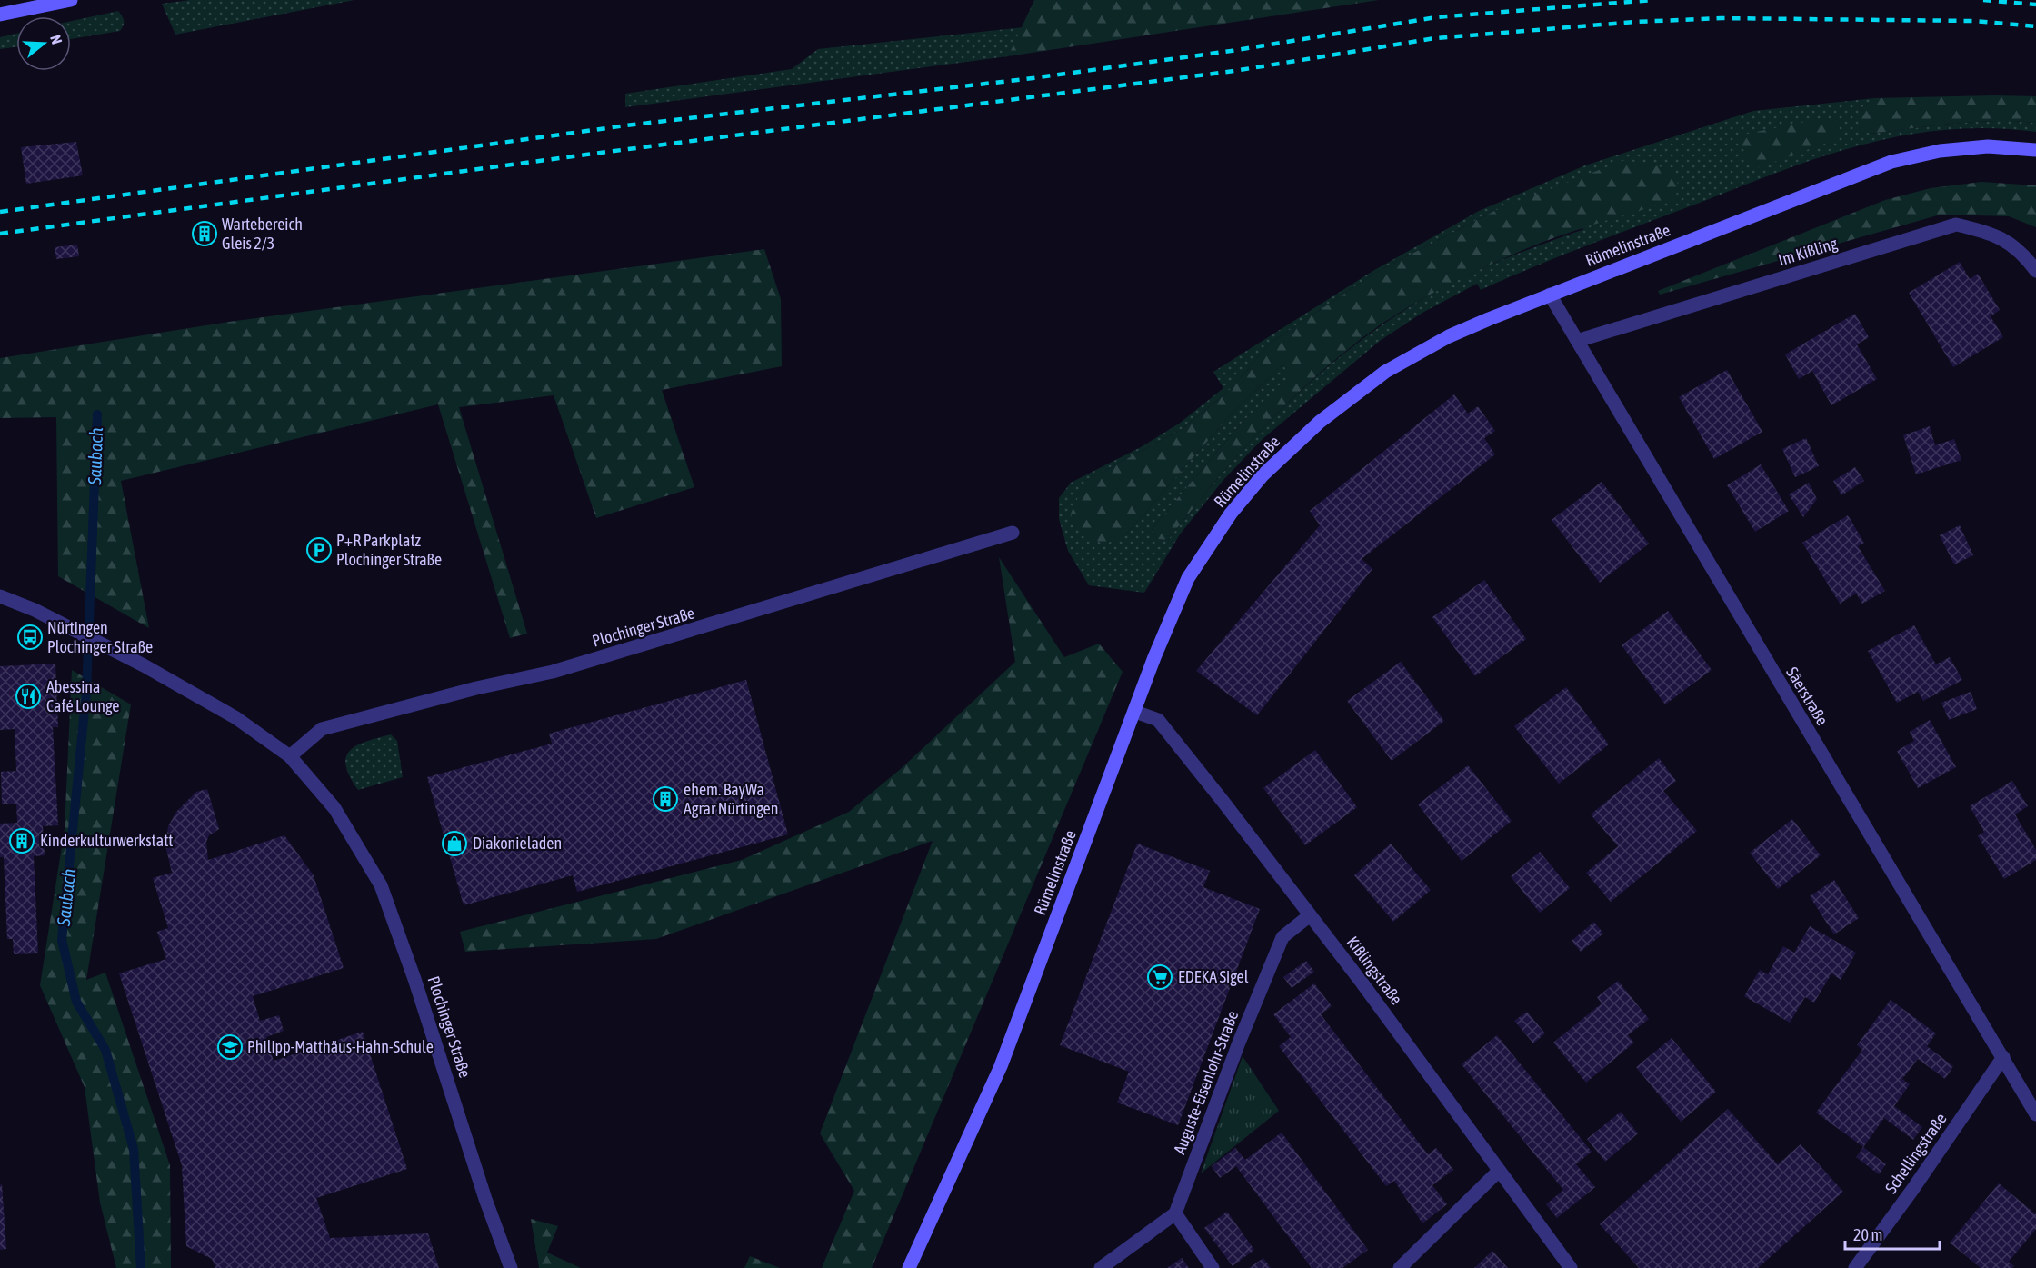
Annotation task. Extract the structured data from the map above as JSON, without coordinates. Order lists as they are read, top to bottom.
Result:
{
  "streets": {
    "street": [
      "Rümelinstraße",
      "Im Kißling",
      "Plochinger Straße",
      "Säerstraße",
      "Kißlingstraße",
      "Auguste-Eisenlohr-Straße",
      "Schellingstraße"
    ]
  },
  "crossings": [
    ["Rümelinstraße", "Säerstraße"],
    ["Rümelinstraße", "Kißlingstraße"],
    ["Im Kißling", "Säerstraße"],
    ["Säerstraße", "Schellingstraße"],
    ["Kißlingstraße", "Auguste-Eisenlohr-Straße"]
  ],
  "water": ["Saubach"],
  "places": {
    "building": ["Wartebereich Gleis 2/3", "ehem. BayWa Agrar Nürtingen", "Kinderkulturwerkstatt"],
    "parking": ["P+R Parkplatz Plochinger Straße"],
    "bus stop": ["Nürtingen Plochinger Straße"],
    "restaurant": ["Abessina Café Lounge"],
    "shop": ["Diakonieladen"],
    "supermarket": ["EDEKA Sigel"],
    "school or university": ["Philipp-Matthäus-Hahn-Schule"]
  },
  "scale_bar": "20 m",
  "north": "right"
}
